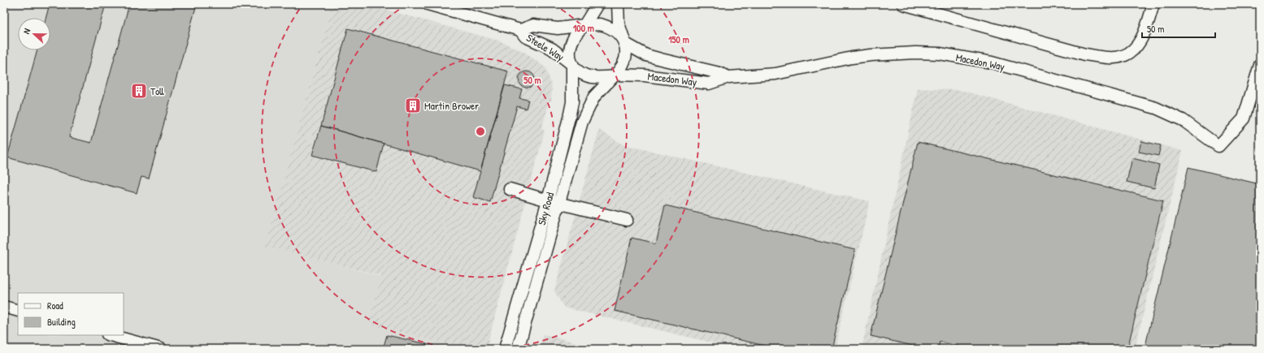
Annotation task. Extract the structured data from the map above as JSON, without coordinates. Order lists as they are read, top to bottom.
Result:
{
  "streets": {
    "street": ["Steele Way", "Macedon Way", "Sky Road"]
  },
  "crossings": [
    ["Steele Way", "Macedon Way"],
    ["Steele Way", "Sky Road"],
    ["Macedon Way", "Sky Road"]
  ],
  "places": {
    "building": ["Toll", "Martin Brower"]
  },
  "legend": ["Road", "Building"],
  "scale_bar": "50 m",
  "north": "left",
  "rings": ["100 m", "150 m", "50 m"]
}
